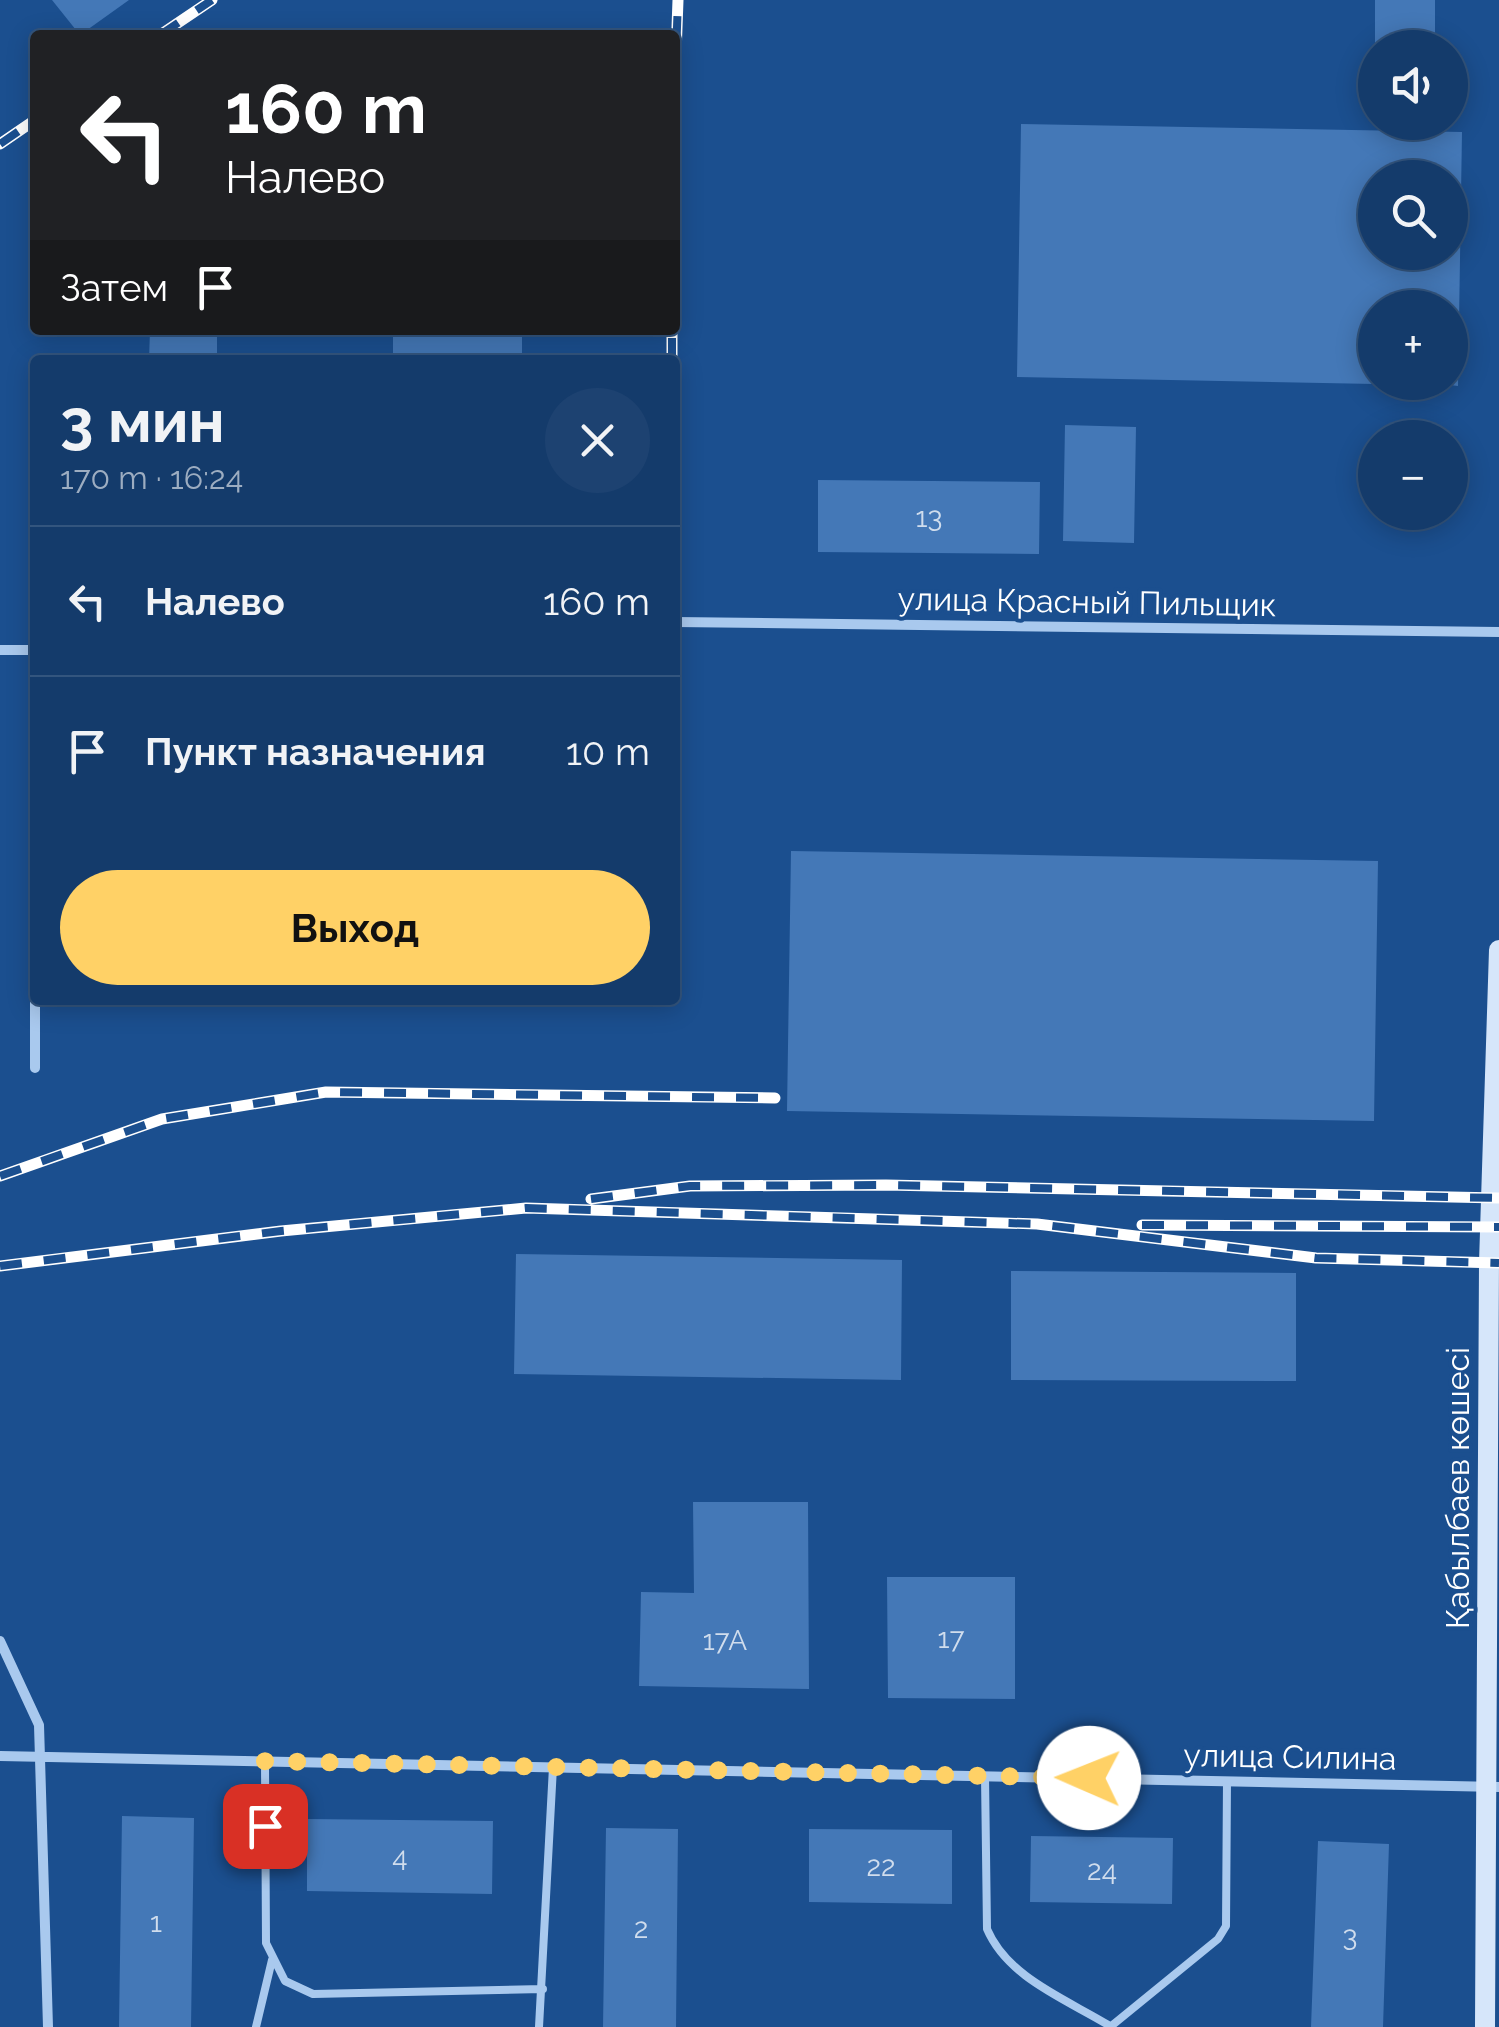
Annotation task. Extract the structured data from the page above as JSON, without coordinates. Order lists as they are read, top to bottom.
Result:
{
  "streets": {
    "main road": ["Қабылбаев көшесі"],
    "street": ["улица Красный Пильщик", "улица Силина"]
  },
  "crossings": [
    ["Қабылбаев көшесі", "улица Силина"]
  ],
  "house_numbers": [
    "13",
    "17",
    "17А",
    "4",
    "22",
    "24",
    "1",
    "2",
    "3"
  ],
  "page": {
    "map_buttons": ["+", "−"],
    "turn": ["160 m", "Налево"],
    "then": "Затем",
    "heading": ["3 мин", "170 m · 16:24"],
    "list": [
      {
        "name": "Налево",
        "value": "160 m"
      },
      {
        "name": "Пункт назначения",
        "value": "10 m"
      }
    ],
    "buttons": "Выход"
  }
}
